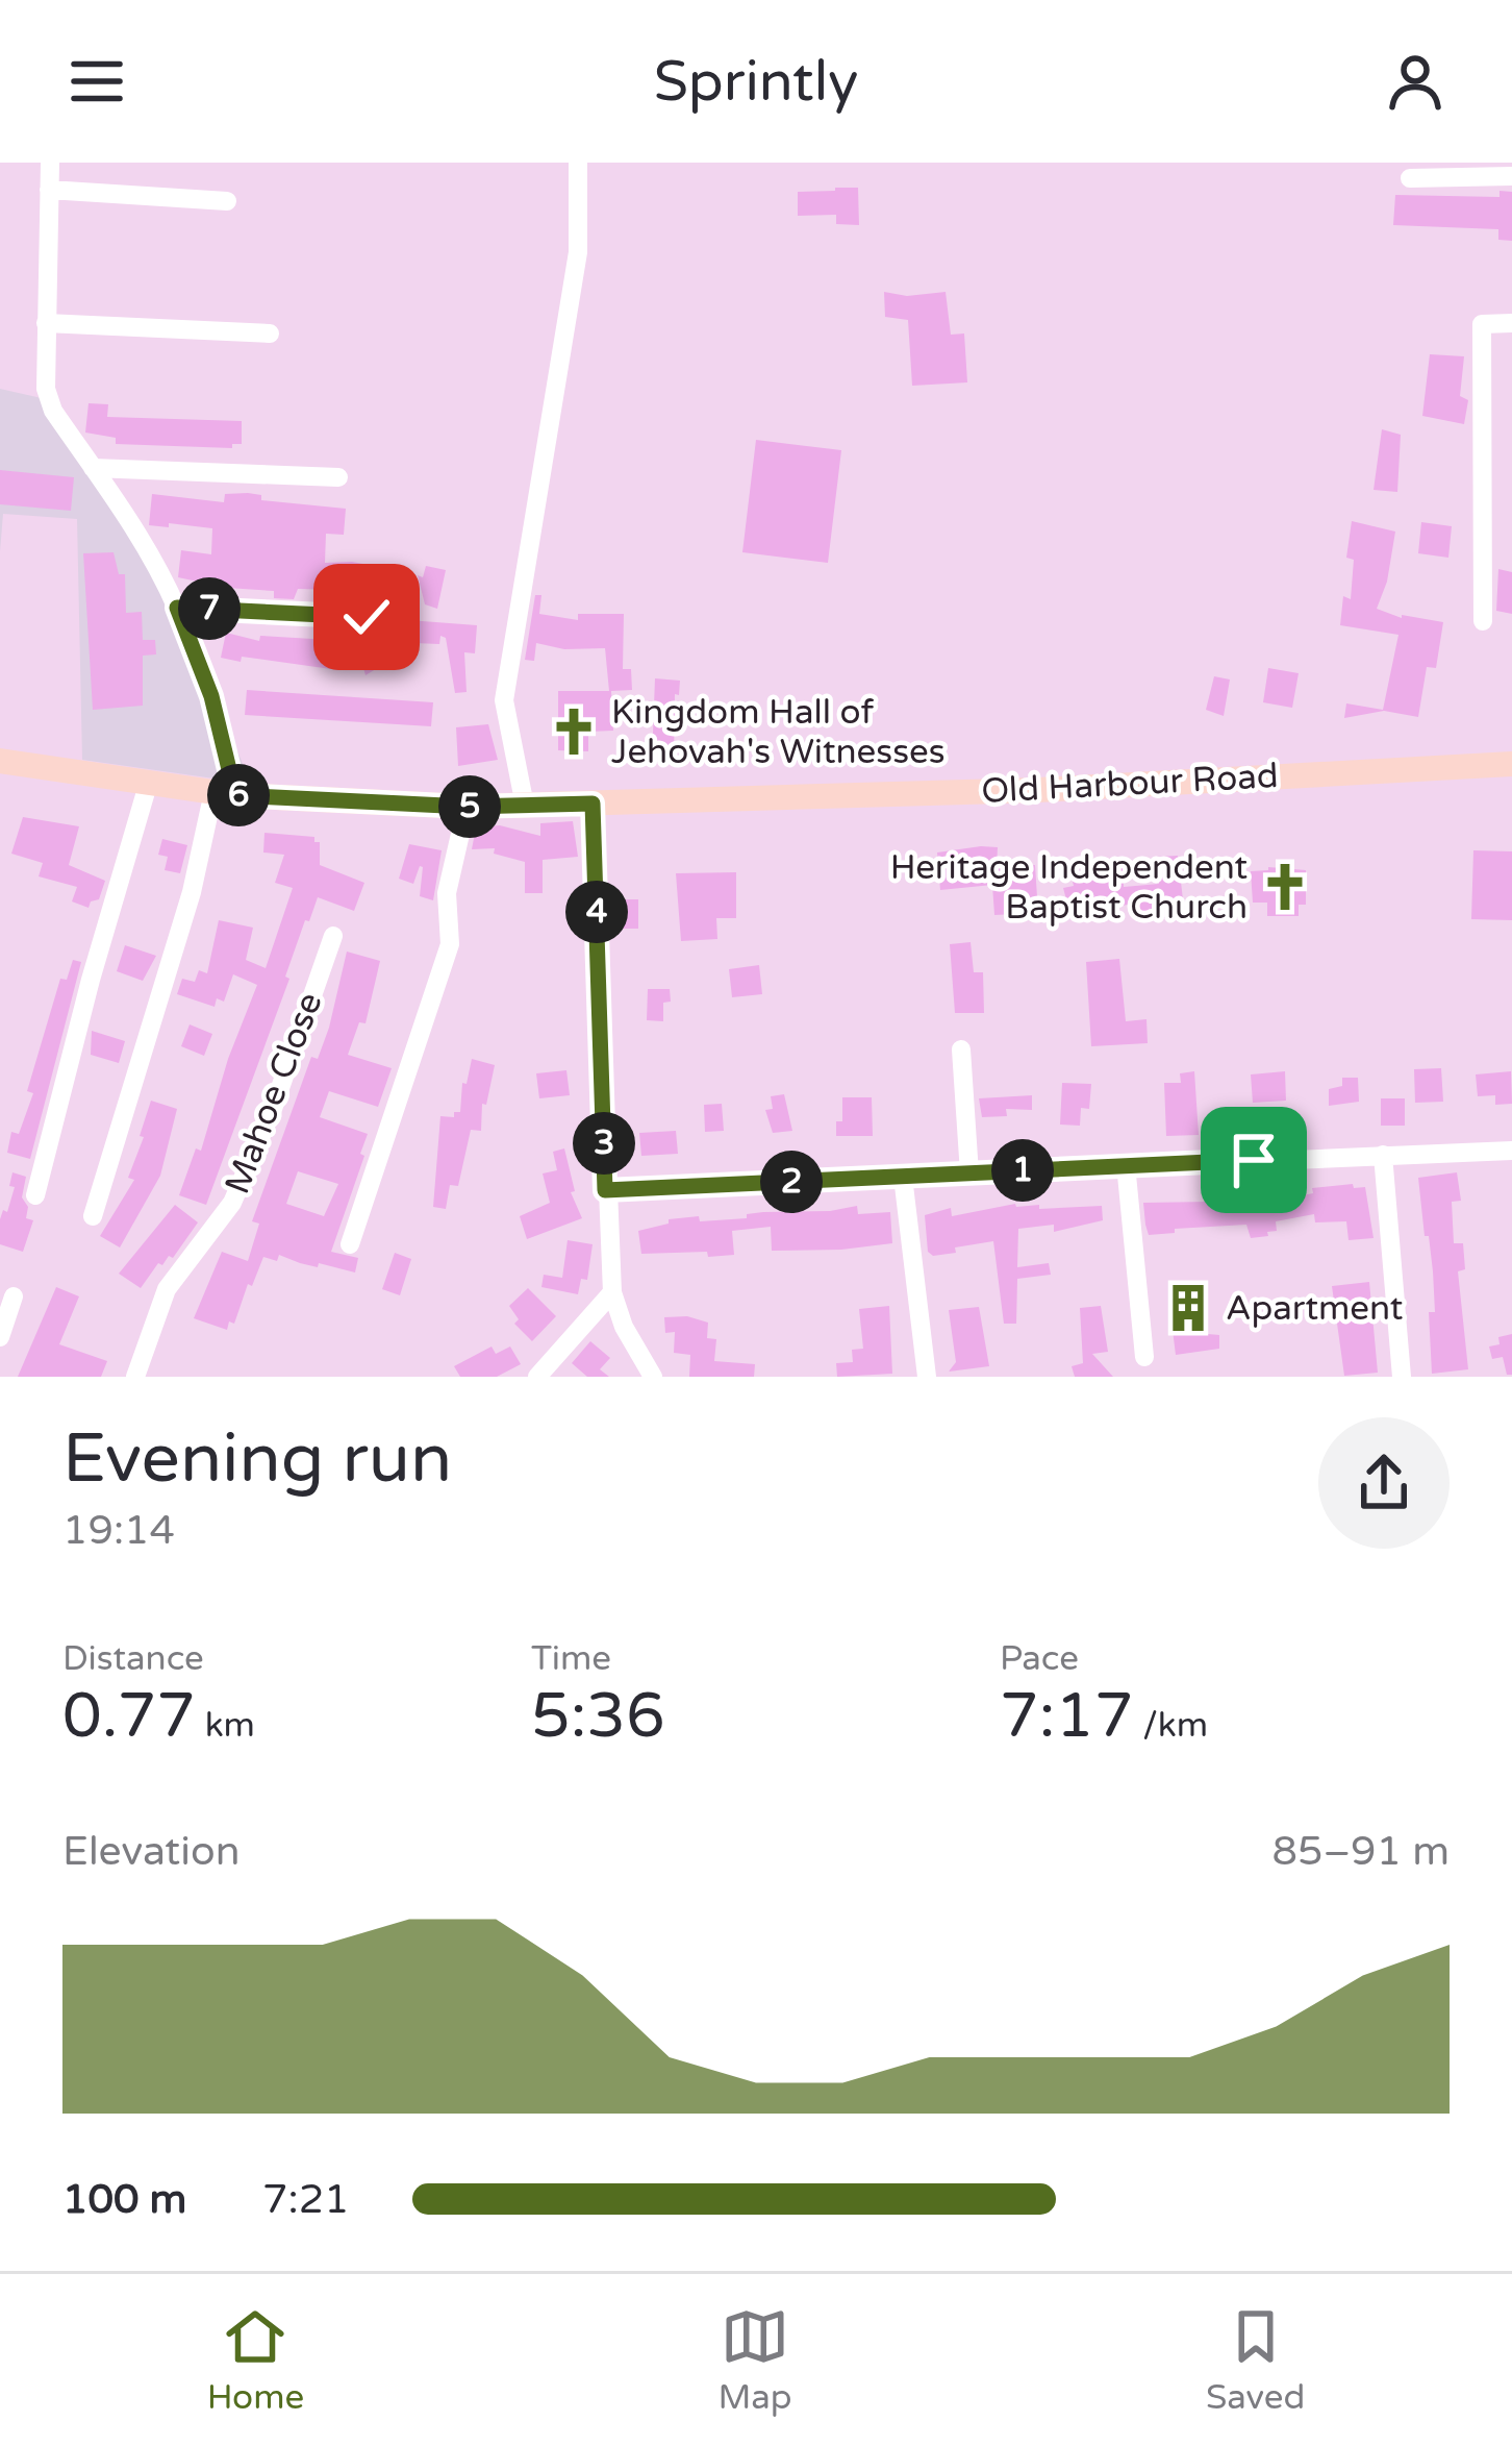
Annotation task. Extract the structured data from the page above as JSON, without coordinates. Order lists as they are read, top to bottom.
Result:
{
  "streets": {
    "main road": ["Old Harbour Road"],
    "street": ["Mahoe Close"]
  },
  "places": {
    "church": ["Kingdom Hall of Jehovah's Witnesses", "Heritage Independent Baptist Church"],
    "building": ["Apartment"]
  },
  "page": {
    "header": "Sprintly",
    "pins": [
      "7",
      "6",
      "5",
      "4",
      "3",
      "1",
      "2"
    ],
    "heading": ["Evening run", "19:14"],
    "stats": [
      ["Distance", "0.77 km"],
      ["Time", "5:36"],
      ["Pace", "7:17 /km"]
    ],
    "chart": ["Elevation", "85–91 m"],
    "list": [
      {
        "name": "100 m",
        "note": "7:21"
      }
    ],
    "tabs": ["Home", "Map", "Saved"]
  }
}
